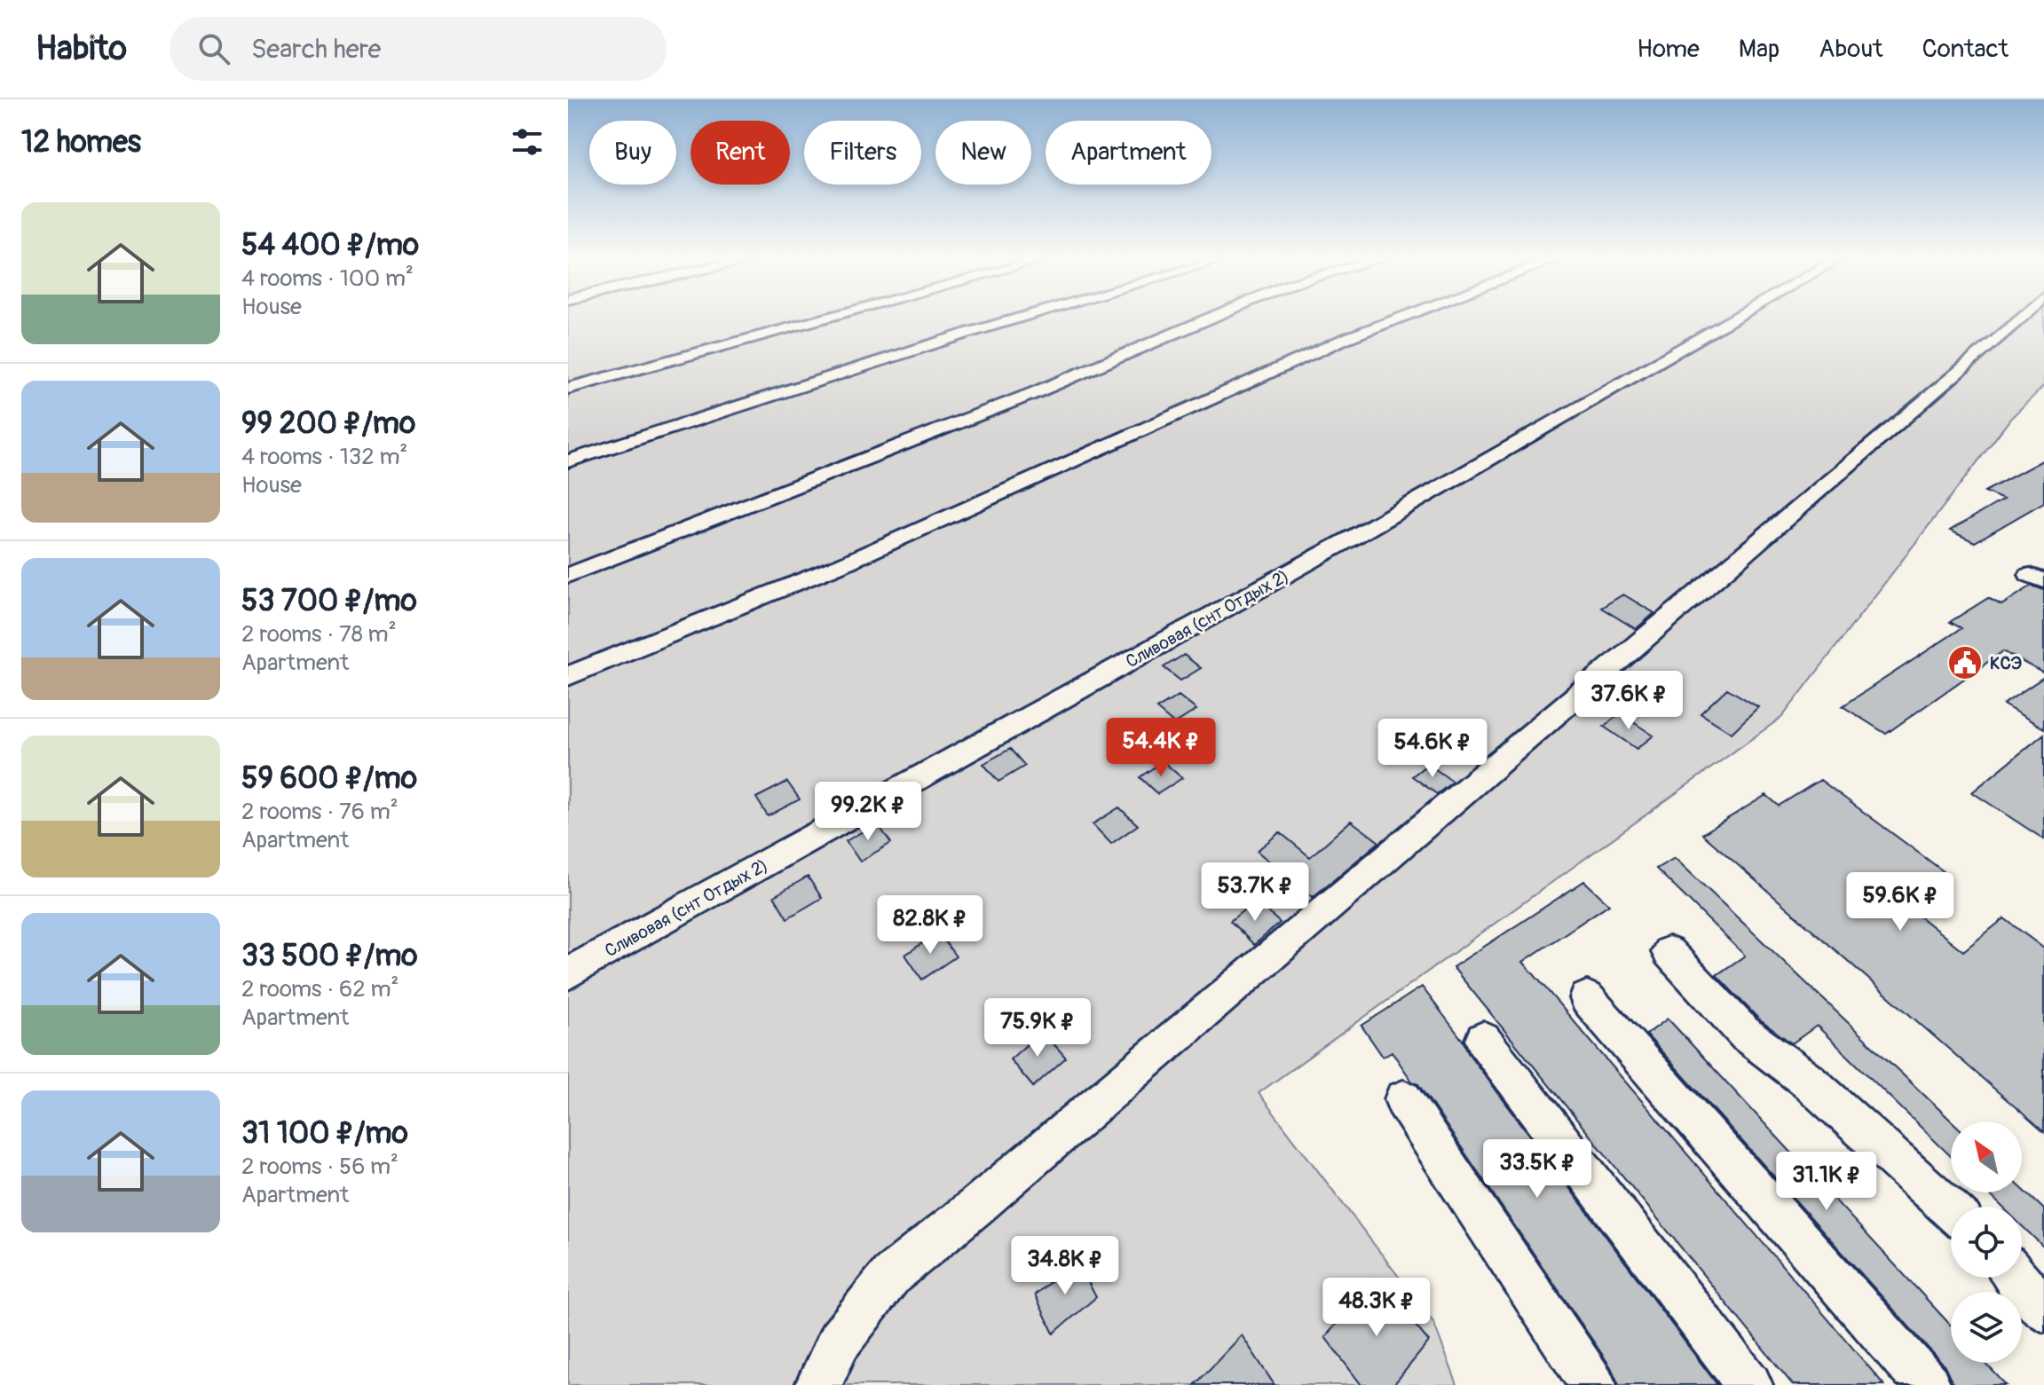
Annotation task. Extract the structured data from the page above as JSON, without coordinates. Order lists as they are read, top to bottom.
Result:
{
  "streets": {
    "lane": ["Сливовая (снт Отдых 2)"]
  },
  "places": {
    "public building": ["КСЭ"]
  },
  "north": "top left",
  "page": {
    "header": "Habito",
    "search": "Search here",
    "nav": [
      "Home",
      "Map",
      "About",
      "Contact"
    ],
    "heading": "12 homes",
    "chip": [
      "Buy",
      "Rent",
      "Filters",
      "New",
      "Apartment"
    ],
    "list": [
      {
        "name": "54 400 ₽/mo",
        "note": "4 rooms · 100 m² · House"
      },
      {
        "name": "99 200 ₽/mo",
        "note": "4 rooms · 132 m² · House"
      },
      {
        "name": "53 700 ₽/mo",
        "note": "2 rooms · 78 m² · Apartment"
      },
      {
        "name": "59 600 ₽/mo",
        "note": "2 rooms · 76 m² · Apartment"
      },
      {
        "name": "33 500 ₽/mo",
        "note": "2 rooms · 62 m² · Apartment"
      },
      {
        "name": "31 100 ₽/mo",
        "note": "2 rooms · 56 m² · Apartment"
      }
    ],
    "price": [
      "37.6K ₽",
      "54.4K ₽",
      "54.6K ₽",
      "99.2K ₽",
      "53.7K ₽",
      "59.6K ₽",
      "82.8K ₽",
      "75.9K ₽",
      "33.5K ₽",
      "31.1K ₽",
      "34.8K ₽",
      "48.3K ₽"
    ]
  }
}
